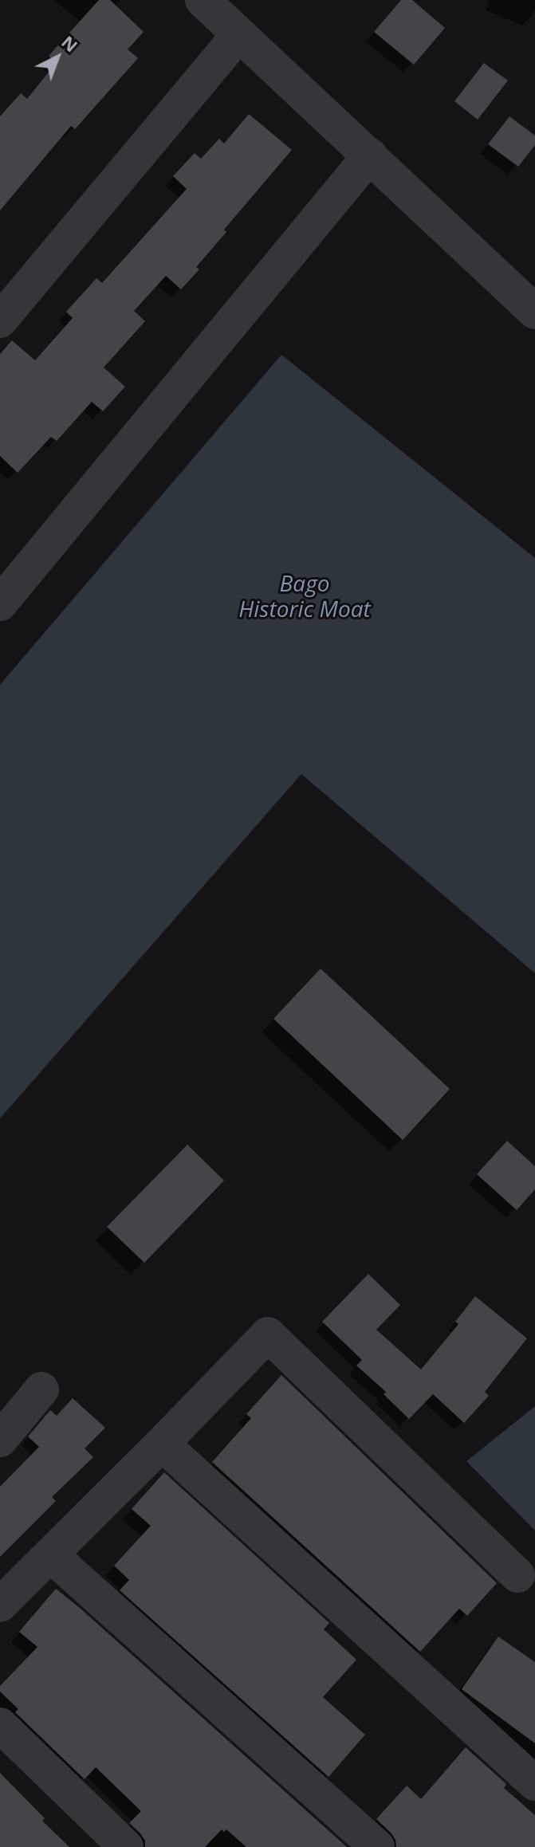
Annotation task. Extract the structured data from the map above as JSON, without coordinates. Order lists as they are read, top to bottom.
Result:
{
  "water": ["Bago Historic Moat"],
  "north": "top right"
}
